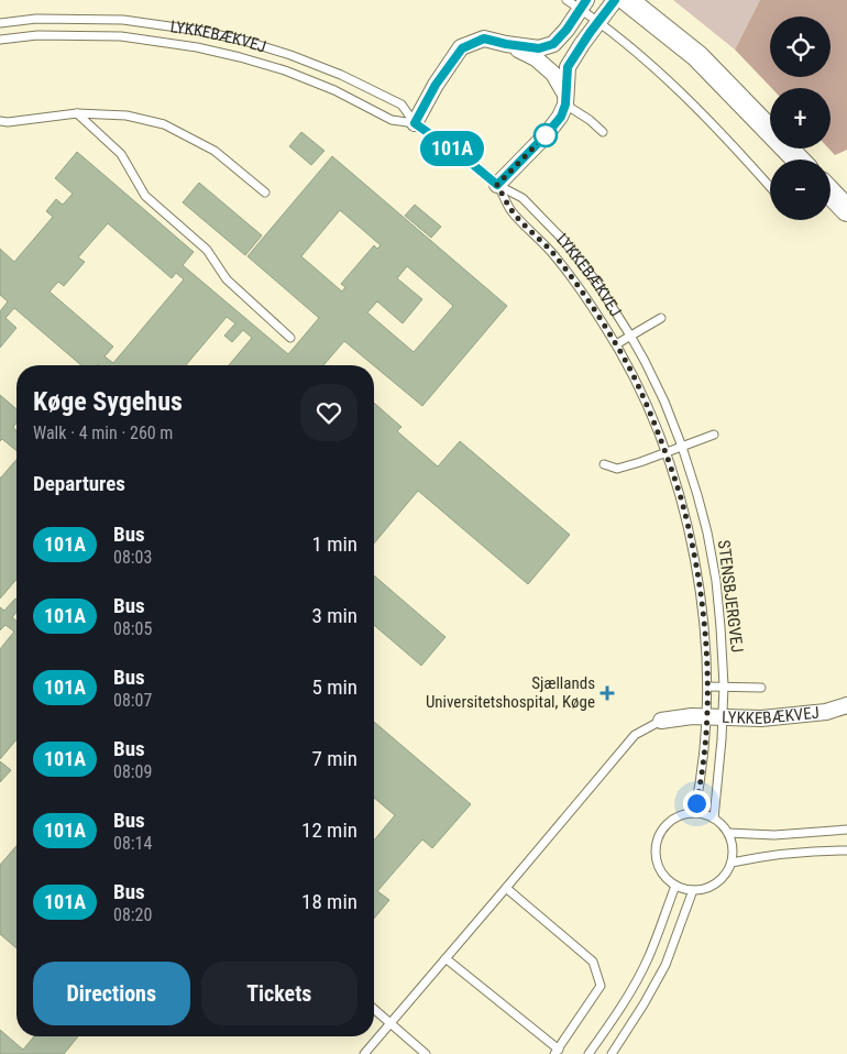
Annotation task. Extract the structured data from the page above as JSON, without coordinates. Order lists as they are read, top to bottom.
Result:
{
  "streets": {
    "street": ["LYKKEBÆKVEJ"],
    "lane": ["STENSBJERGVEJ"]
  },
  "crossings": [
    ["LYKKEBÆKVEJ", "STENSBJERGVEJ"]
  ],
  "places": {
    "health": ["Sjællands Universitetshospital, Køge"]
  },
  "lines": ["bus line 101A"],
  "page": {
    "on_map": "101A",
    "map_buttons": ["+", "−"],
    "heading": [
      ["Køge Sygehus", "Walk · 4 min · 260 m"],
      "Departures"
    ],
    "list": [
      {
        "mark": "101A",
        "name": "Bus",
        "note": "08:03",
        "value": "1 min"
      },
      {
        "mark": "101A",
        "name": "Bus",
        "note": "08:05",
        "value": "3 min"
      },
      {
        "mark": "101A",
        "name": "Bus",
        "note": "08:07",
        "value": "5 min"
      },
      {
        "mark": "101A",
        "name": "Bus",
        "note": "08:09",
        "value": "7 min"
      },
      {
        "mark": "101A",
        "name": "Bus",
        "note": "08:14",
        "value": "12 min"
      },
      {
        "mark": "101A",
        "name": "Bus",
        "note": "08:20",
        "value": "18 min"
      }
    ],
    "buttons": ["Directions", "Tickets"]
  }
}
